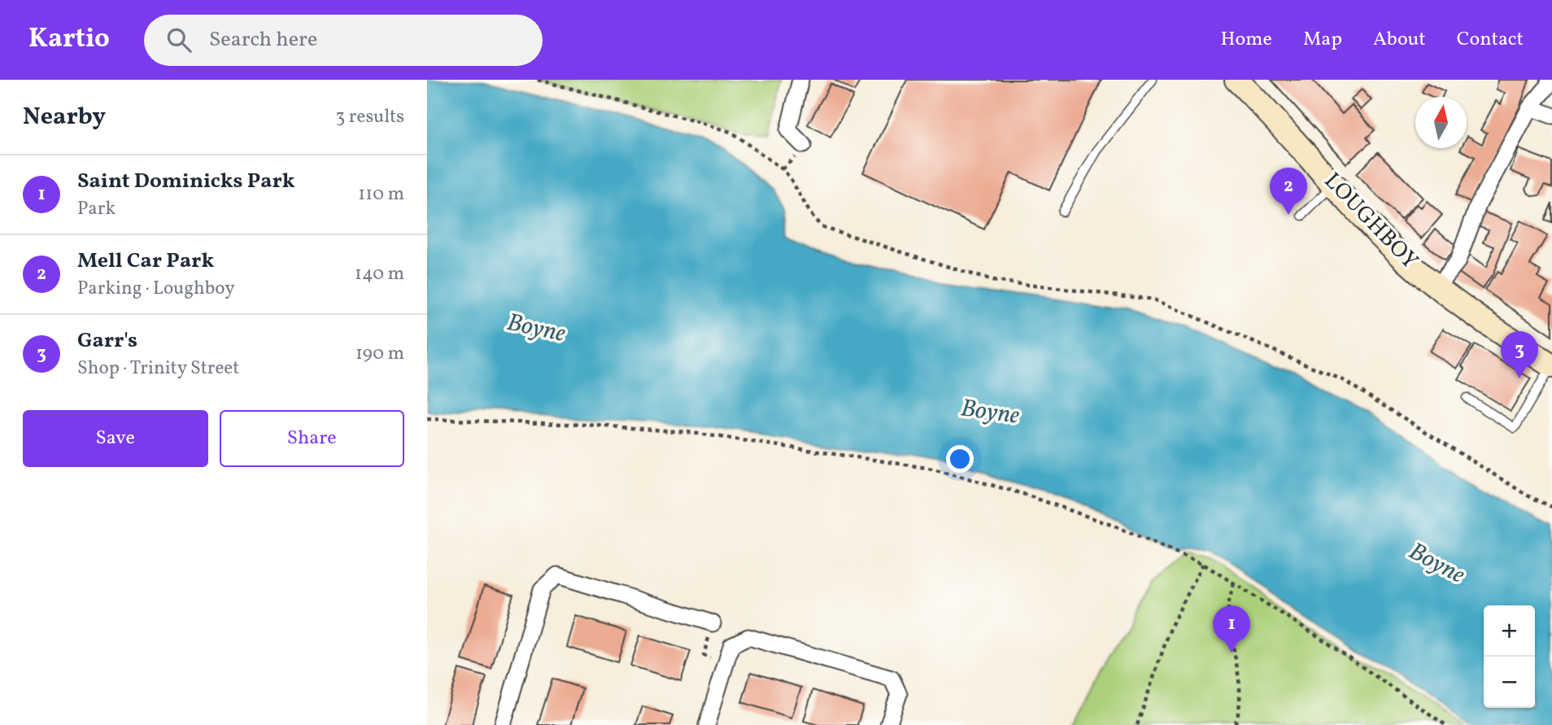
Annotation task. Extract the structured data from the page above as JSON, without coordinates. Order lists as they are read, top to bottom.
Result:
{
  "streets": {
    "main road": ["LOUGHBOY"]
  },
  "water": ["Boyne"],
  "north": "top",
  "page": {
    "header": "Kartio",
    "search": "Search here",
    "nav": [
      "Home",
      "Map",
      "About",
      "Contact"
    ],
    "heading": ["Nearby", "3 results"],
    "list": [
      {
        "mark": "1",
        "name": "Saint Dominicks Park",
        "note": "Park",
        "value": "110 m"
      },
      {
        "mark": "2",
        "name": "Mell Car Park",
        "note": "Parking · Loughboy",
        "value": "140 m"
      },
      {
        "mark": "3",
        "name": "Garr's",
        "note": "Shop · Trinity Street",
        "value": "190 m"
      }
    ],
    "pins": ["2", "3", "1"],
    "buttons": ["Save", "Share"],
    "map_buttons": ["+", "−"]
  }
}
